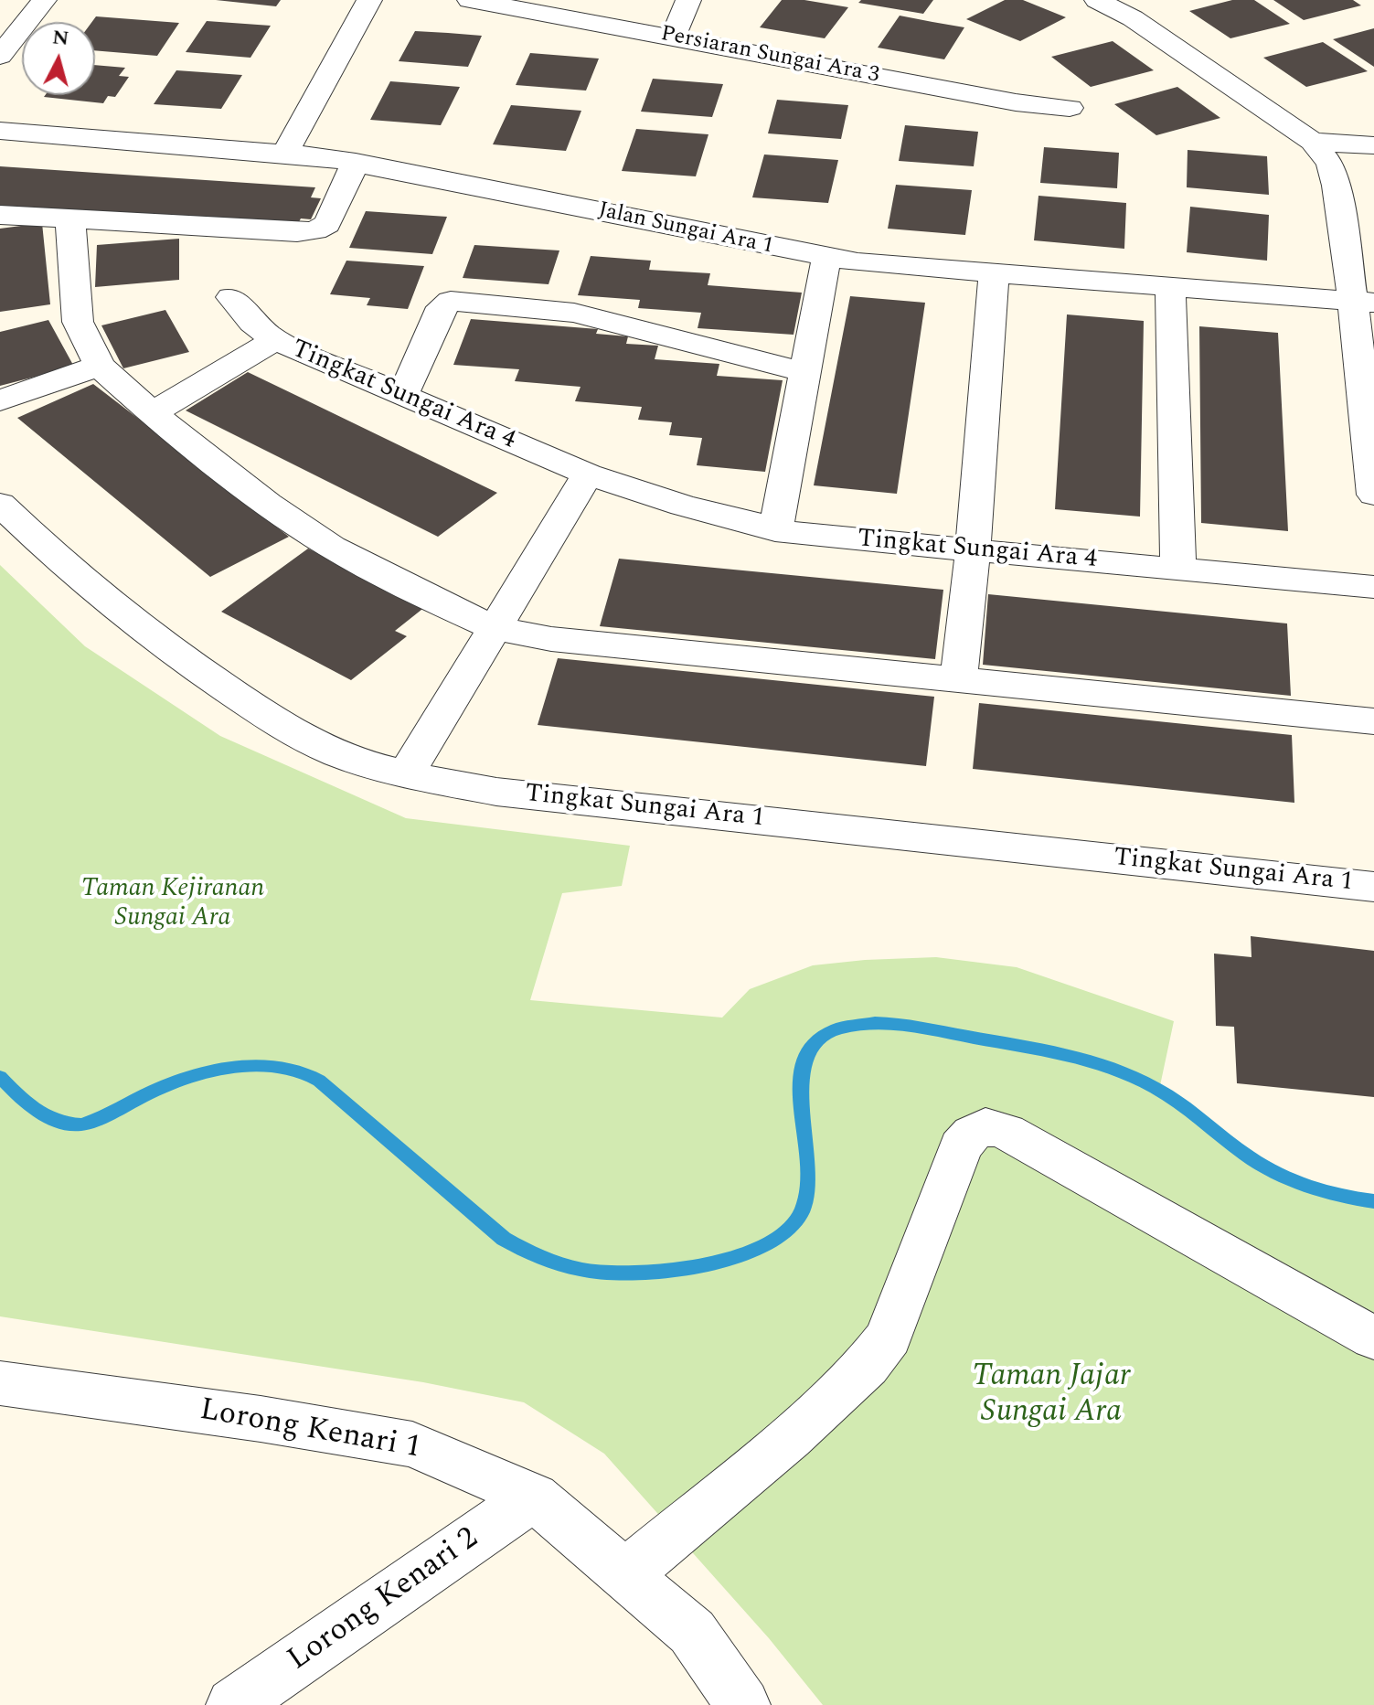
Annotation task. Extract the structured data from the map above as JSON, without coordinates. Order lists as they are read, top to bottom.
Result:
{
  "streets": {
    "street": [
      "Persiaran Sungai Ara 3",
      "Jalan Sungai Ara 1",
      "Tingkat Sungai Ara 4",
      "Tingkat Sungai Ara 1",
      "Lorong Kenari 1",
      "Lorong Kenari 2"
    ]
  },
  "crossings": [
    ["Lorong Kenari 1", "Lorong Kenari 2"]
  ],
  "parks": ["Taman Kejiranan Sungai Ara", "Taman Jajar Sungai Ara"],
  "north": "top"
}
